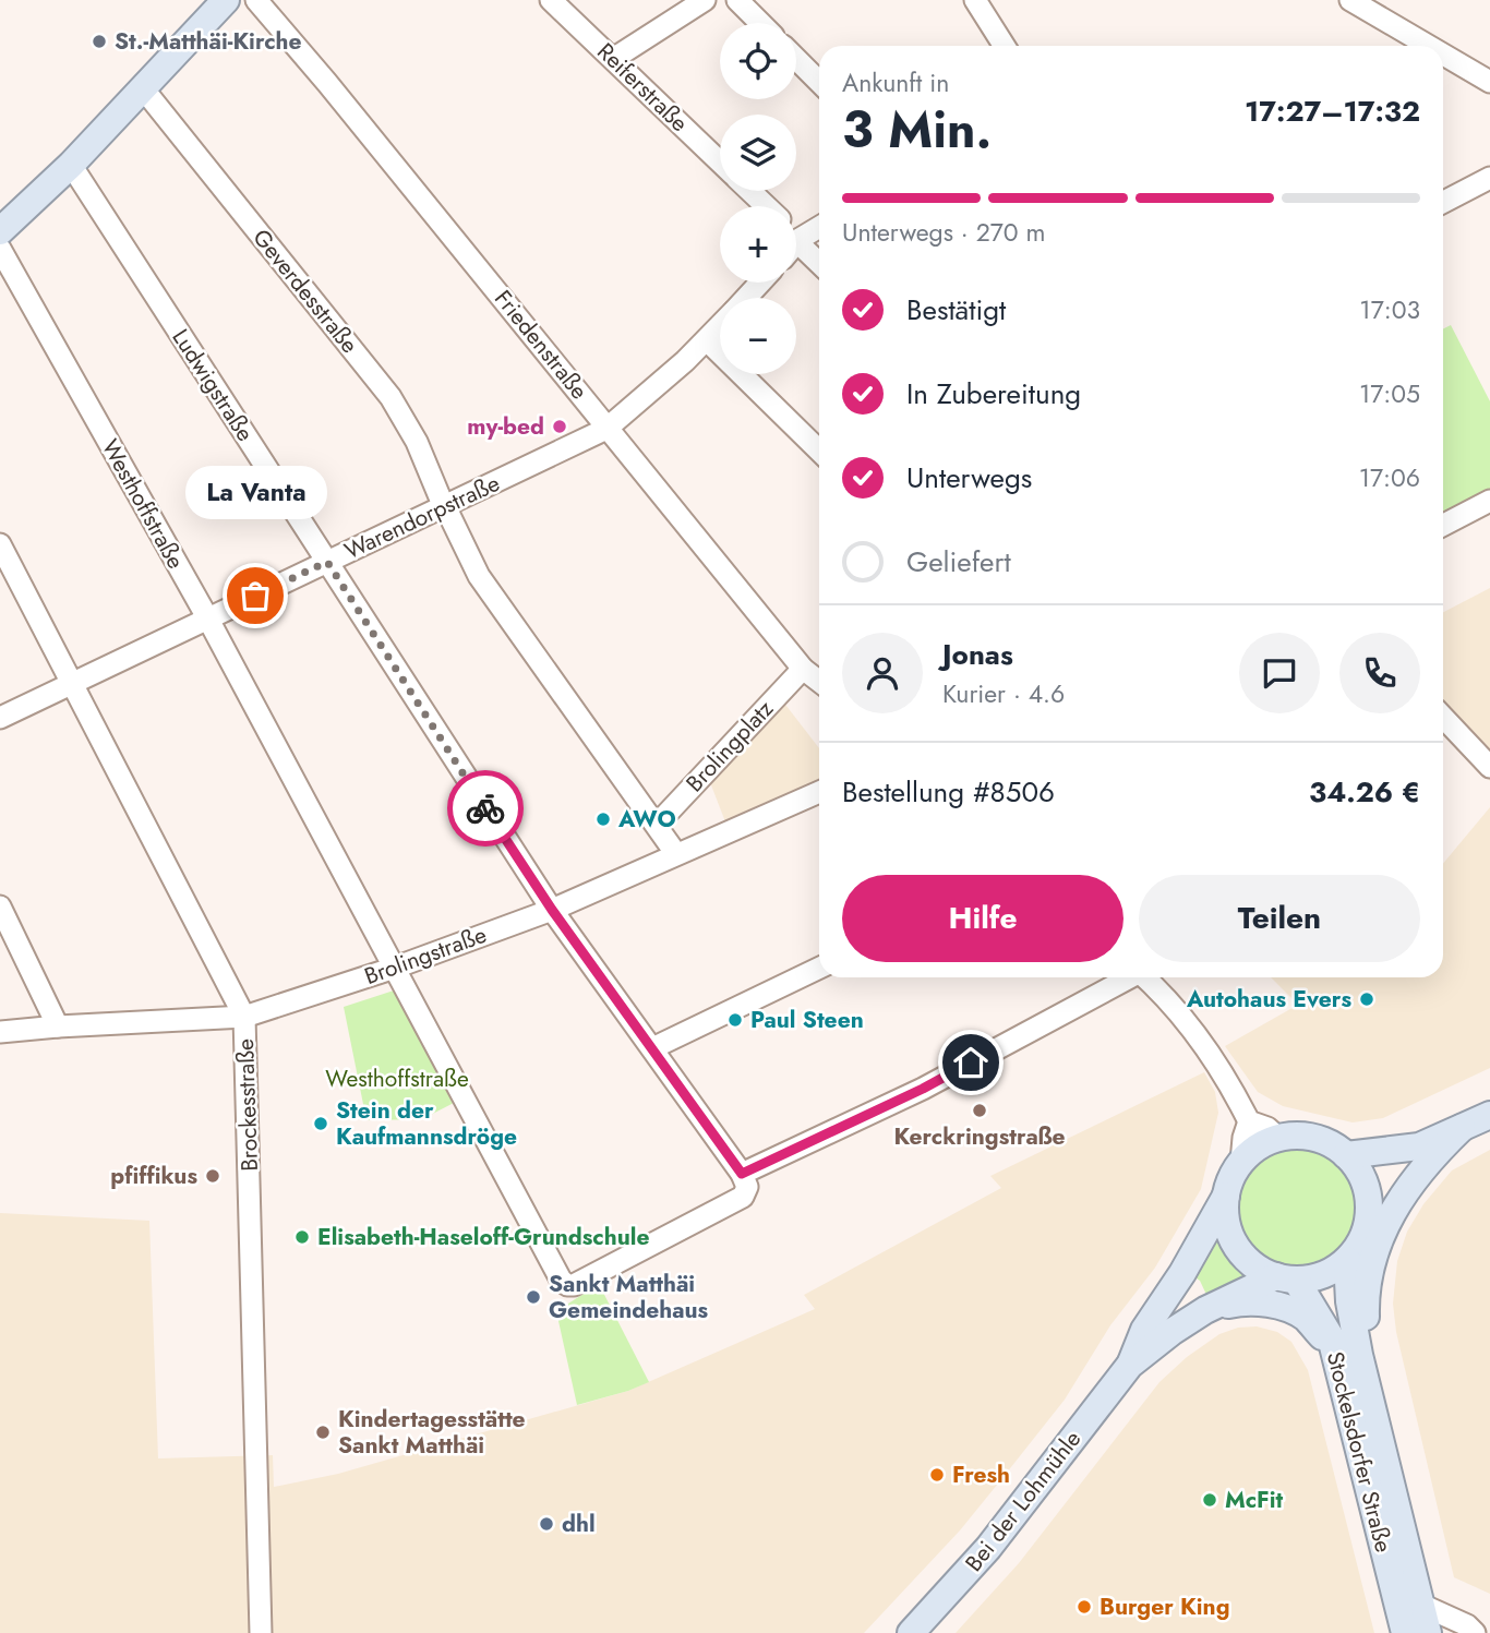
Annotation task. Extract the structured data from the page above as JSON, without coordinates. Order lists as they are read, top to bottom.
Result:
{
  "streets": {
    "main road": ["Stockelsdorfer Straße", "Bei der Lohmühle"],
    "street": [
      "Reiferstraße",
      "Geverdesstraße",
      "Friedenstraße",
      "Ludwigstraße",
      "Westhoffstraße",
      "Warendorpstraße",
      "Brolingplatz",
      "Brolingstraße",
      "Brockesstraße"
    ]
  },
  "crossings": [
    ["Geverdesstraße", "Warendorpstraße"],
    ["Geverdesstraße", "Brolingplatz"],
    ["Geverdesstraße", "Brolingstraße"],
    ["Friedenstraße", "Warendorpstraße"],
    ["Friedenstraße", "Brolingplatz"],
    ["Ludwigstraße", "Westhoffstraße"],
    ["Ludwigstraße", "Warendorpstraße"],
    ["Ludwigstraße", "Brolingstraße"],
    ["Westhoffstraße", "Warendorpstraße"],
    ["Westhoffstraße", "Brolingstraße"],
    ["Warendorpstraße", "Brockesstraße"],
    ["Brolingstraße", "Brockesstraße"],
    ["Stockelsdorfer Straße", "Bei der Lohmühle"]
  ],
  "parks": ["Westhoffstraße"],
  "places": [
    "St.-Matthäi-Kirche",
    "my-bed",
    "La Vanta",
    "AWO",
    "Autohaus Evers",
    "Paul Steen",
    "Kerckringstraße",
    "Stein der Kaufmannsdröge",
    "pfiffikus",
    "Elisabeth-Haseloff-Grundschule",
    "Sankt Matthäi Gemeindehaus",
    "Kindertagesstätte Sankt Matthäi",
    "Fresh",
    "McFit",
    "dhl",
    "Burger King"
  ],
  "page": {
    "map_buttons": ["+", "−"],
    "heading": ["3 Min.", "Ankunft in", "17:27–17:32"],
    "panel": [
      "Jonas",
      "Kurier · 4.6",
      "Bestellung #8506",
      "34.26 €"
    ],
    "bar": "Unterwegs · 270 m",
    "list": [
      ["Bestätigt", "17:03"],
      ["In Zubereitung", "17:05"],
      ["Unterwegs", "17:06"],
      "Geliefert"
    ],
    "bubble": "La Vanta",
    "buttons": ["Hilfe", "Teilen"]
  }
}
